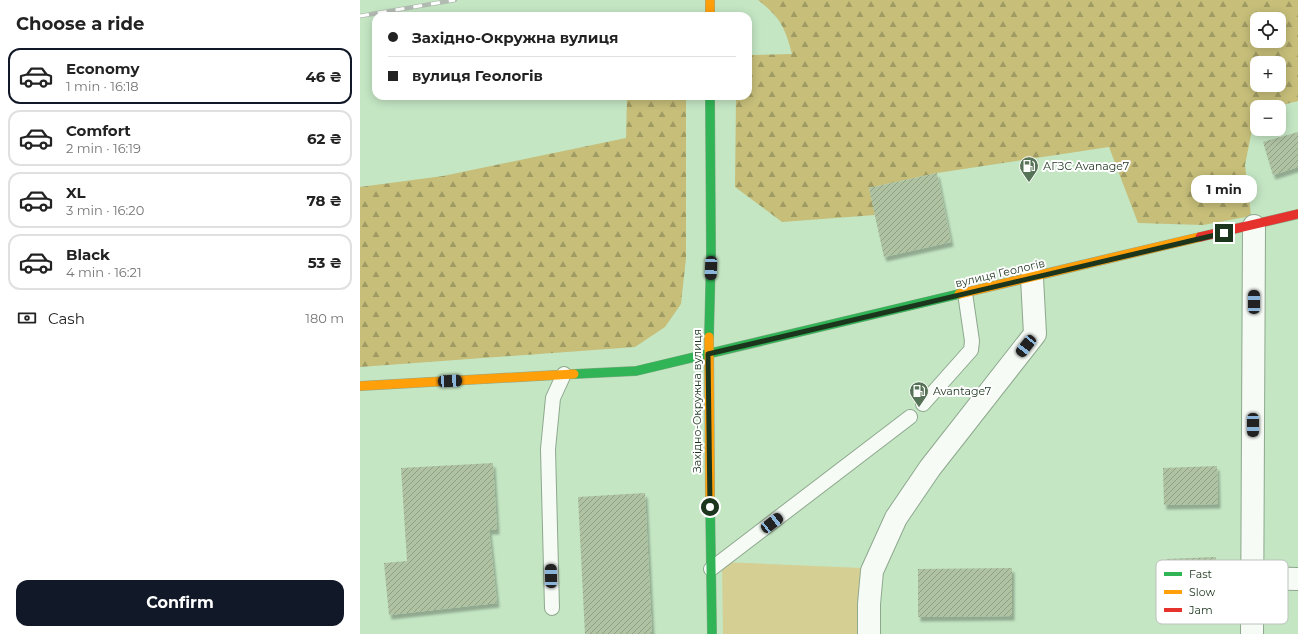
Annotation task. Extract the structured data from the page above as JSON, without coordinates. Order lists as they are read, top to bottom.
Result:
{
  "streets": {
    "street": ["вулиця Геологів", "Західно-Окружна вулиця"]
  },
  "crossings": [
    ["вулиця Геологів", "Західно-Окружна вулиця"]
  ],
  "places": {
    "fuel station": ["АГЗС Avanage7", "Avantage7"]
  },
  "legend": ["Fast", "Slow", "Jam"],
  "page": {
    "heading": "Choose a ride",
    "map_buttons": ["+", "−"],
    "banner": ["Західно-Окружна вулиця", "вулиця Геологів"],
    "list": [
      {
        "name": "Economy",
        "note": "1 min · 16:18",
        "value": "46 ₴"
      },
      {
        "name": "Comfort",
        "note": "2 min · 16:19",
        "value": "62 ₴"
      },
      {
        "name": "XL",
        "note": "3 min · 16:20",
        "value": "78 ₴"
      },
      {
        "name": "Black",
        "note": "4 min · 16:21",
        "value": "53 ₴"
      }
    ],
    "bubble": "1 min",
    "pay": ["Cash", "180 m"],
    "buttons": "Confirm"
  }
}
